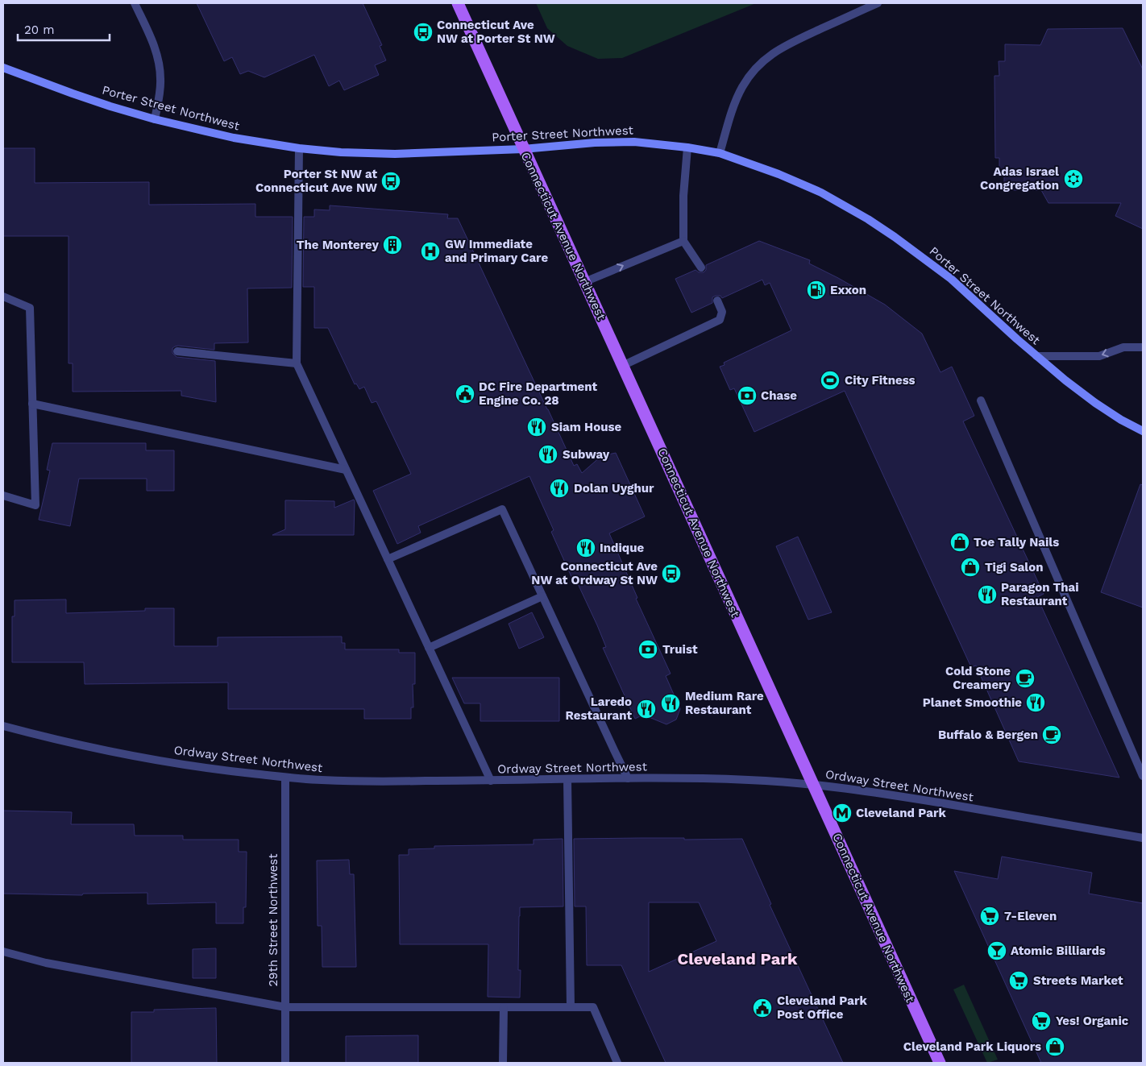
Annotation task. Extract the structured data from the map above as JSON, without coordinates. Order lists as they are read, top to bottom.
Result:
{
  "streets": {
    "main road": ["Porter Street Northwest", "Connecticut Avenue Northwest"],
    "street": ["Ordway Street Northwest", "29th Street Northwest"]
  },
  "crossings": [
    ["Porter Street Northwest", "Connecticut Avenue Northwest"],
    ["Connecticut Avenue Northwest", "Ordway Street Northwest"],
    ["Ordway Street Northwest", "29th Street Northwest"]
  ],
  "districts": ["Cleveland Park"],
  "places": {
    "bus stop": ["Connecticut Ave NW at Porter St NW", "Porter St NW at Connecticut Ave NW", "Connecticut Ave NW at Ordway St NW"],
    "synagogue": ["Adas Israel Congregation"],
    "building": ["The Monterey"],
    "hospital": ["GW Immediate and Primary Care"],
    "fuel station": ["Exxon"],
    "sports": ["City Fitness"],
    "public building": ["DC Fire Department Engine Co. 28", "Cleveland Park Post Office"],
    "bank": ["Chase", "Truist"],
    "restaurant": [
      "Siam House",
      "Subway",
      "Dolan Uyghur",
      "Indique",
      "Paragon Thai Restaurant",
      "Planet Smoothie",
      "Medium Rare Restaurant",
      "Laredo Restaurant"
    ],
    "shop": ["Toe Tally Nails", "Tigi Salon", "Cleveland Park Liquors"],
    "cafe": ["Cold Stone Creamery", "Buffalo & Bergen"],
    "metro station": ["Cleveland Park"],
    "supermarket": ["7-Eleven", "Streets Market", "Yes! Organic"],
    "bar": ["Atomic Billiards"]
  },
  "scale_bar": "20 m"
}
